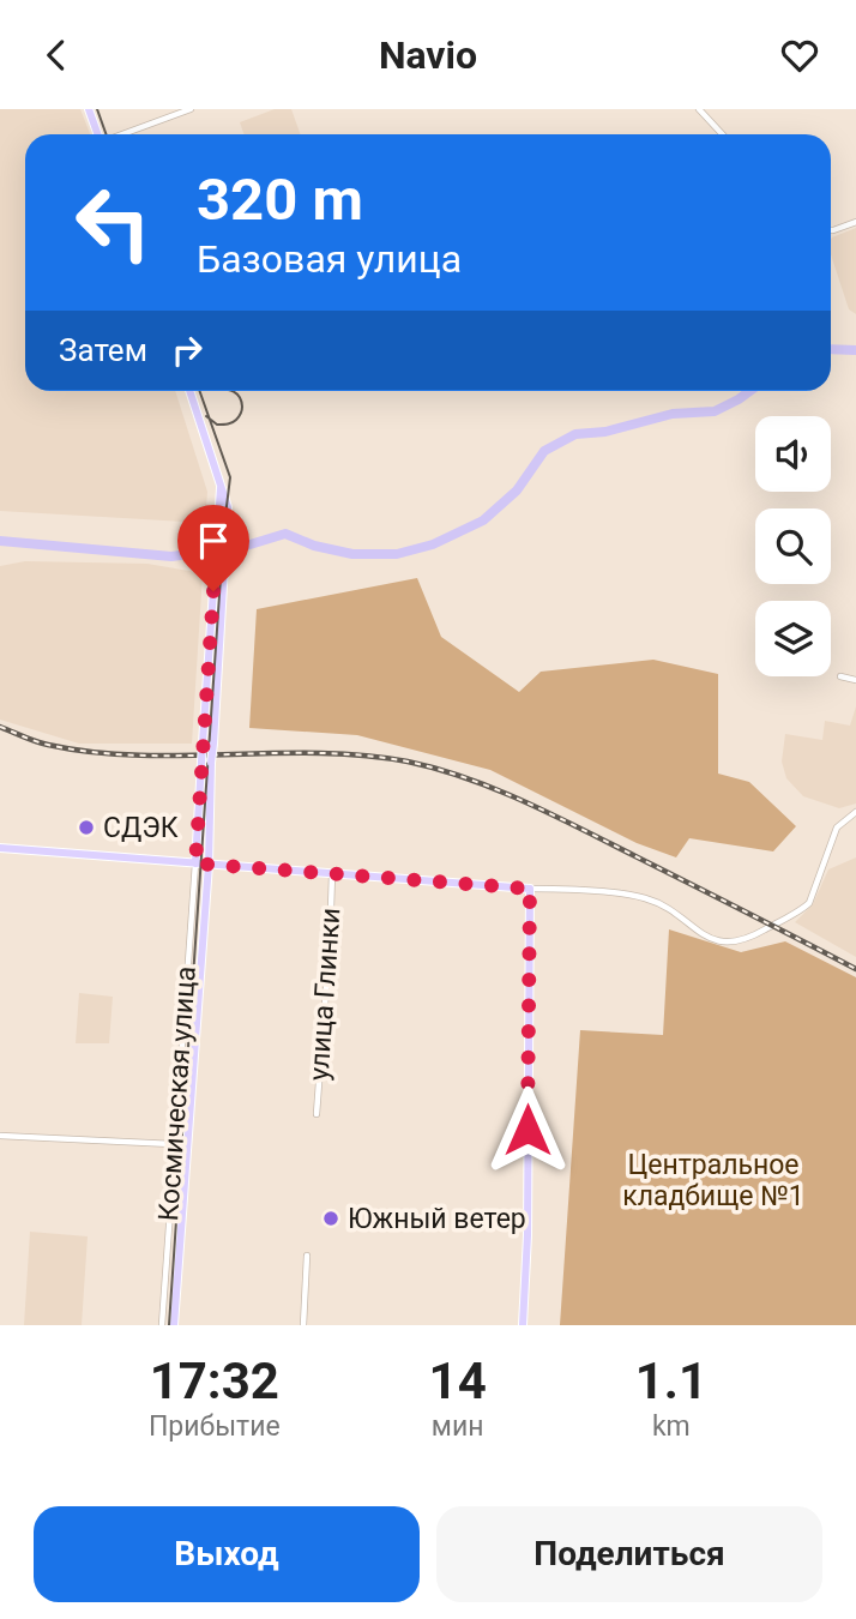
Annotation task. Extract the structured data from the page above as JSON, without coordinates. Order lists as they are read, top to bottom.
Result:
{
  "streets": {
    "main road": ["Космическая улица"],
    "street": ["улица Глинки"]
  },
  "parks": ["Центральное кладбище №1"],
  "places": ["СДЭК", "Южный ветер"],
  "page": {
    "header": "Navio",
    "turn": ["320 m", "Базовая улица"],
    "then": "Затем",
    "eta": [
      "17:32",
      "Прибытие",
      "14",
      "мин",
      "1.1",
      "km"
    ],
    "buttons": ["Выход", "Поделиться"]
  }
}
